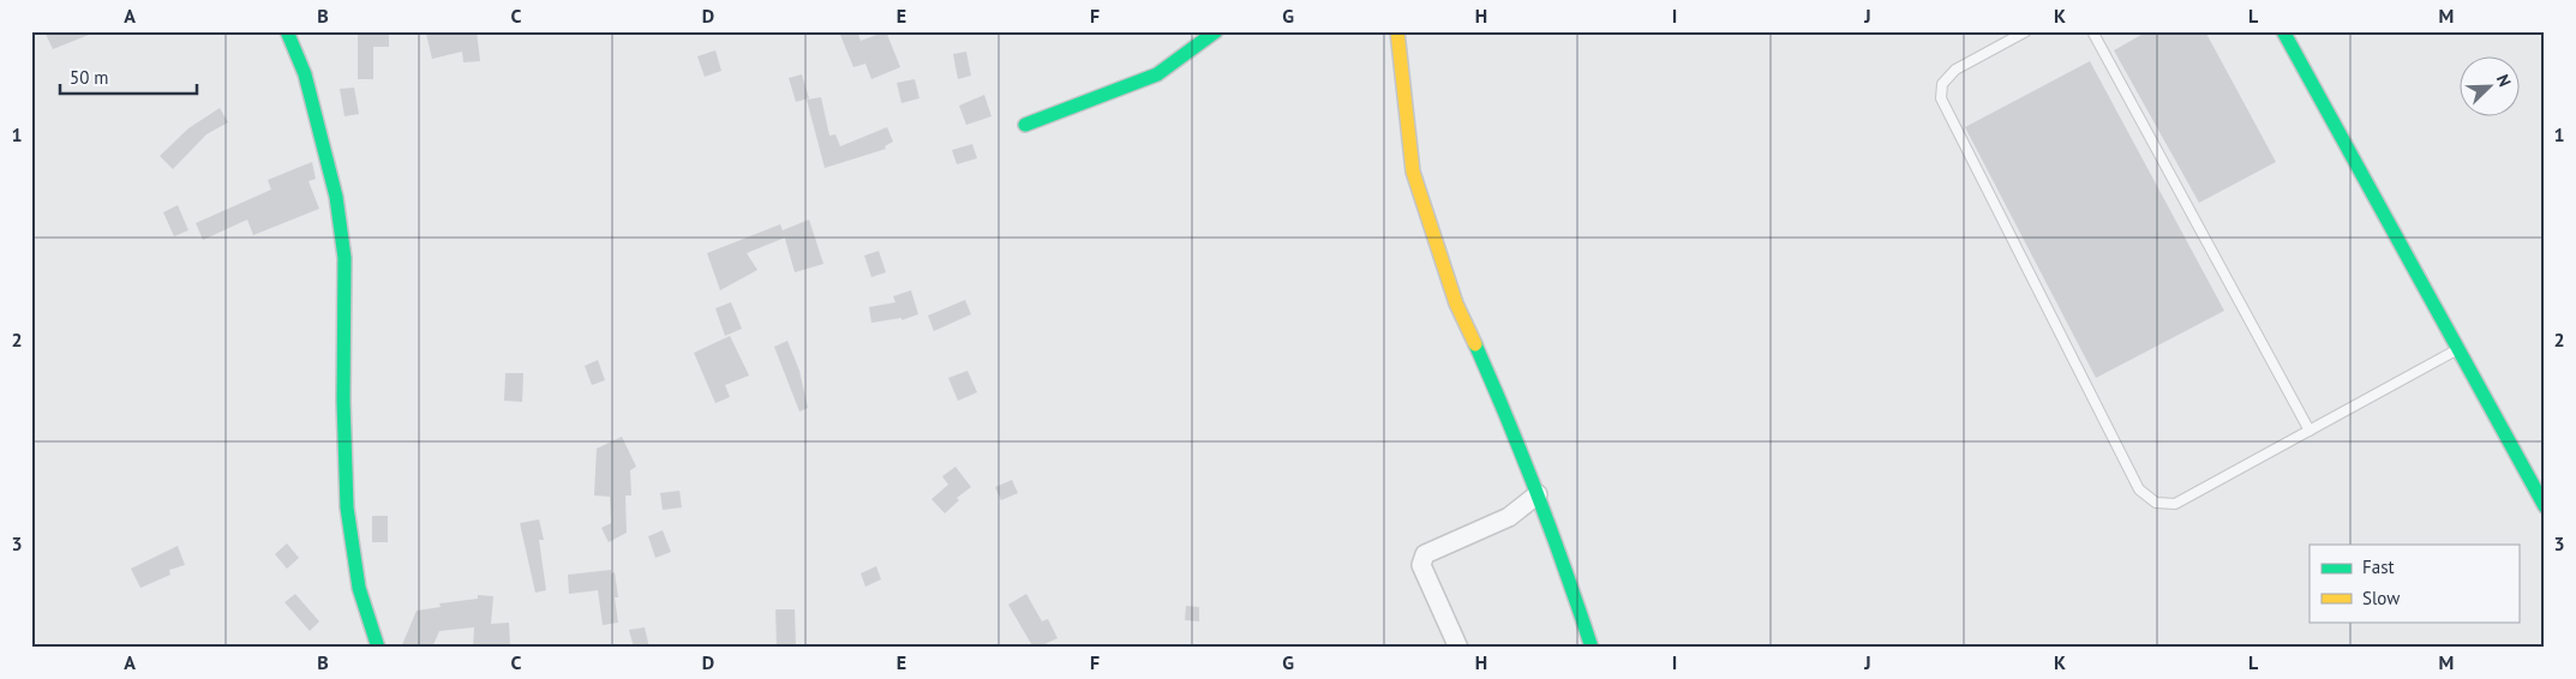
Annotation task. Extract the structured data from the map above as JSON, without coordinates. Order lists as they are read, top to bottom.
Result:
{
  "legend": ["Fast", "Slow"],
  "scale_bar": "50 m",
  "north": "top right",
  "grid": {
    "columns": [
      "A",
      "B",
      "C",
      "D",
      "E",
      "F",
      "G",
      "H",
      "I",
      "J",
      "K",
      "L",
      "M"
    ],
    "rows": ["1", "2", "3"]
  }
}
